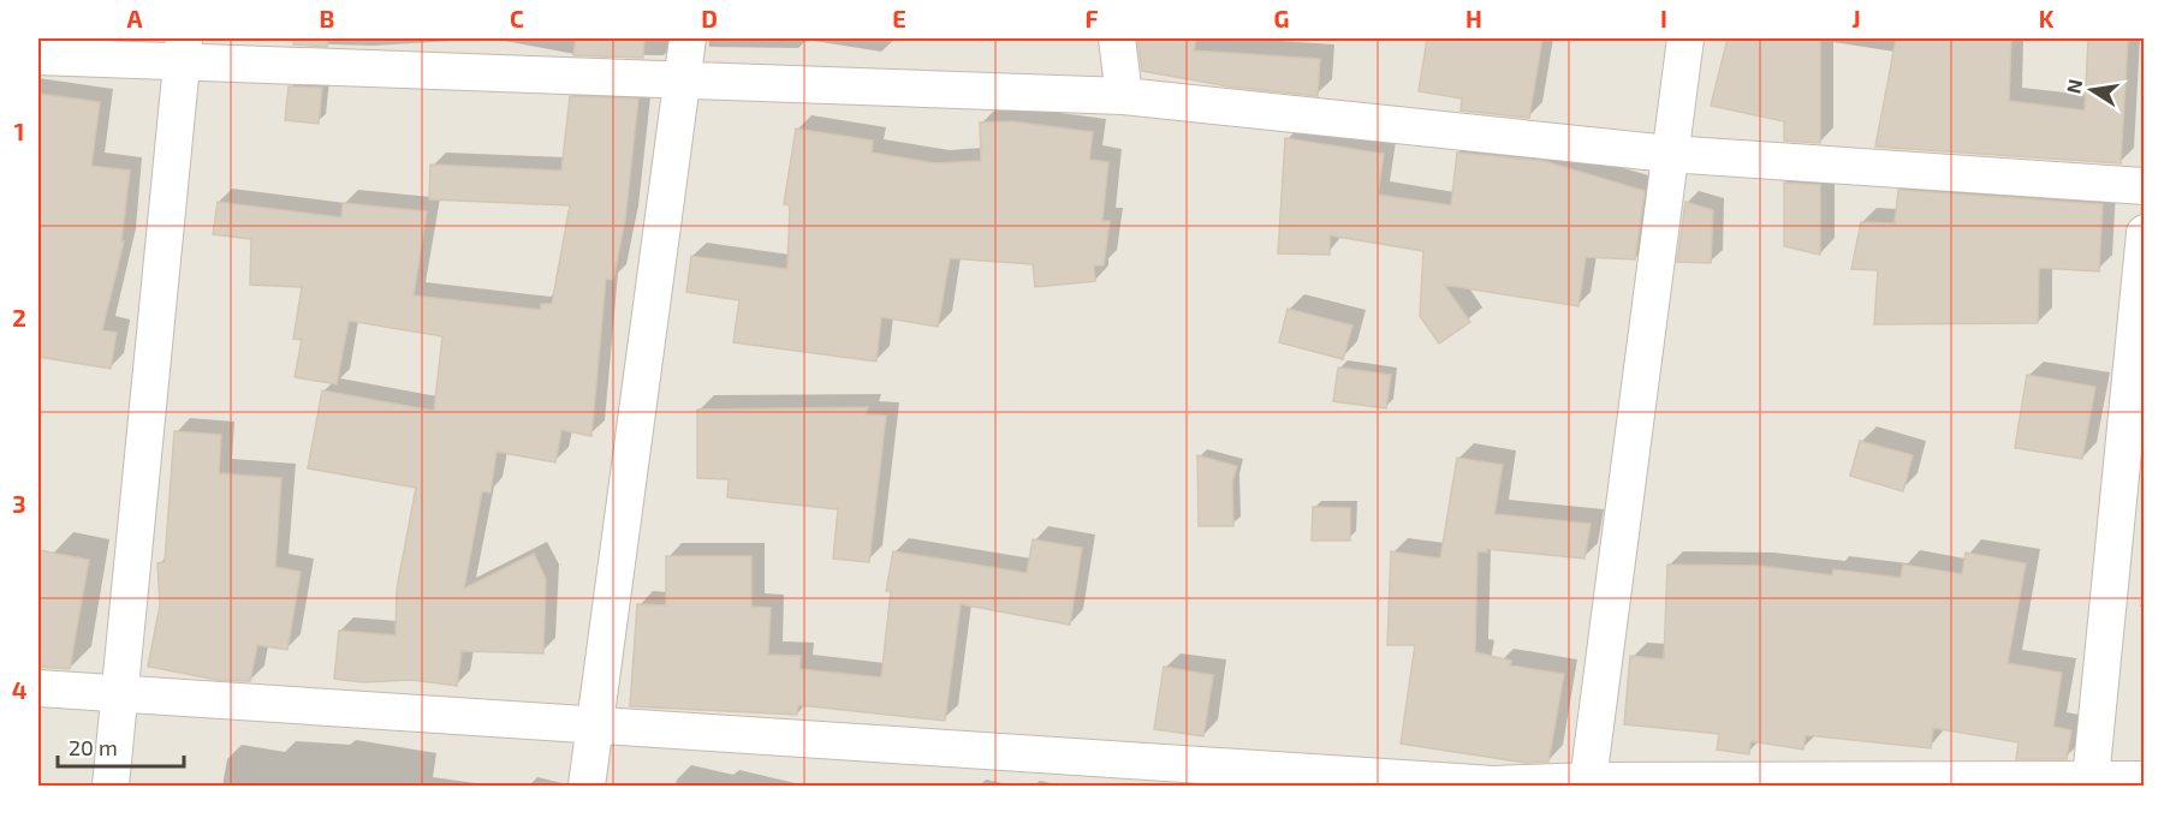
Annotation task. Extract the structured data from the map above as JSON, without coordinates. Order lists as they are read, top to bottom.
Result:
{
  "scale_bar": "20 m",
  "north": "left",
  "grid": {
    "columns": [
      "A",
      "B",
      "C",
      "D",
      "E",
      "F",
      "G",
      "H",
      "I",
      "J",
      "K"
    ],
    "rows": [
      "1",
      "2",
      "3",
      "4"
    ]
  }
}
